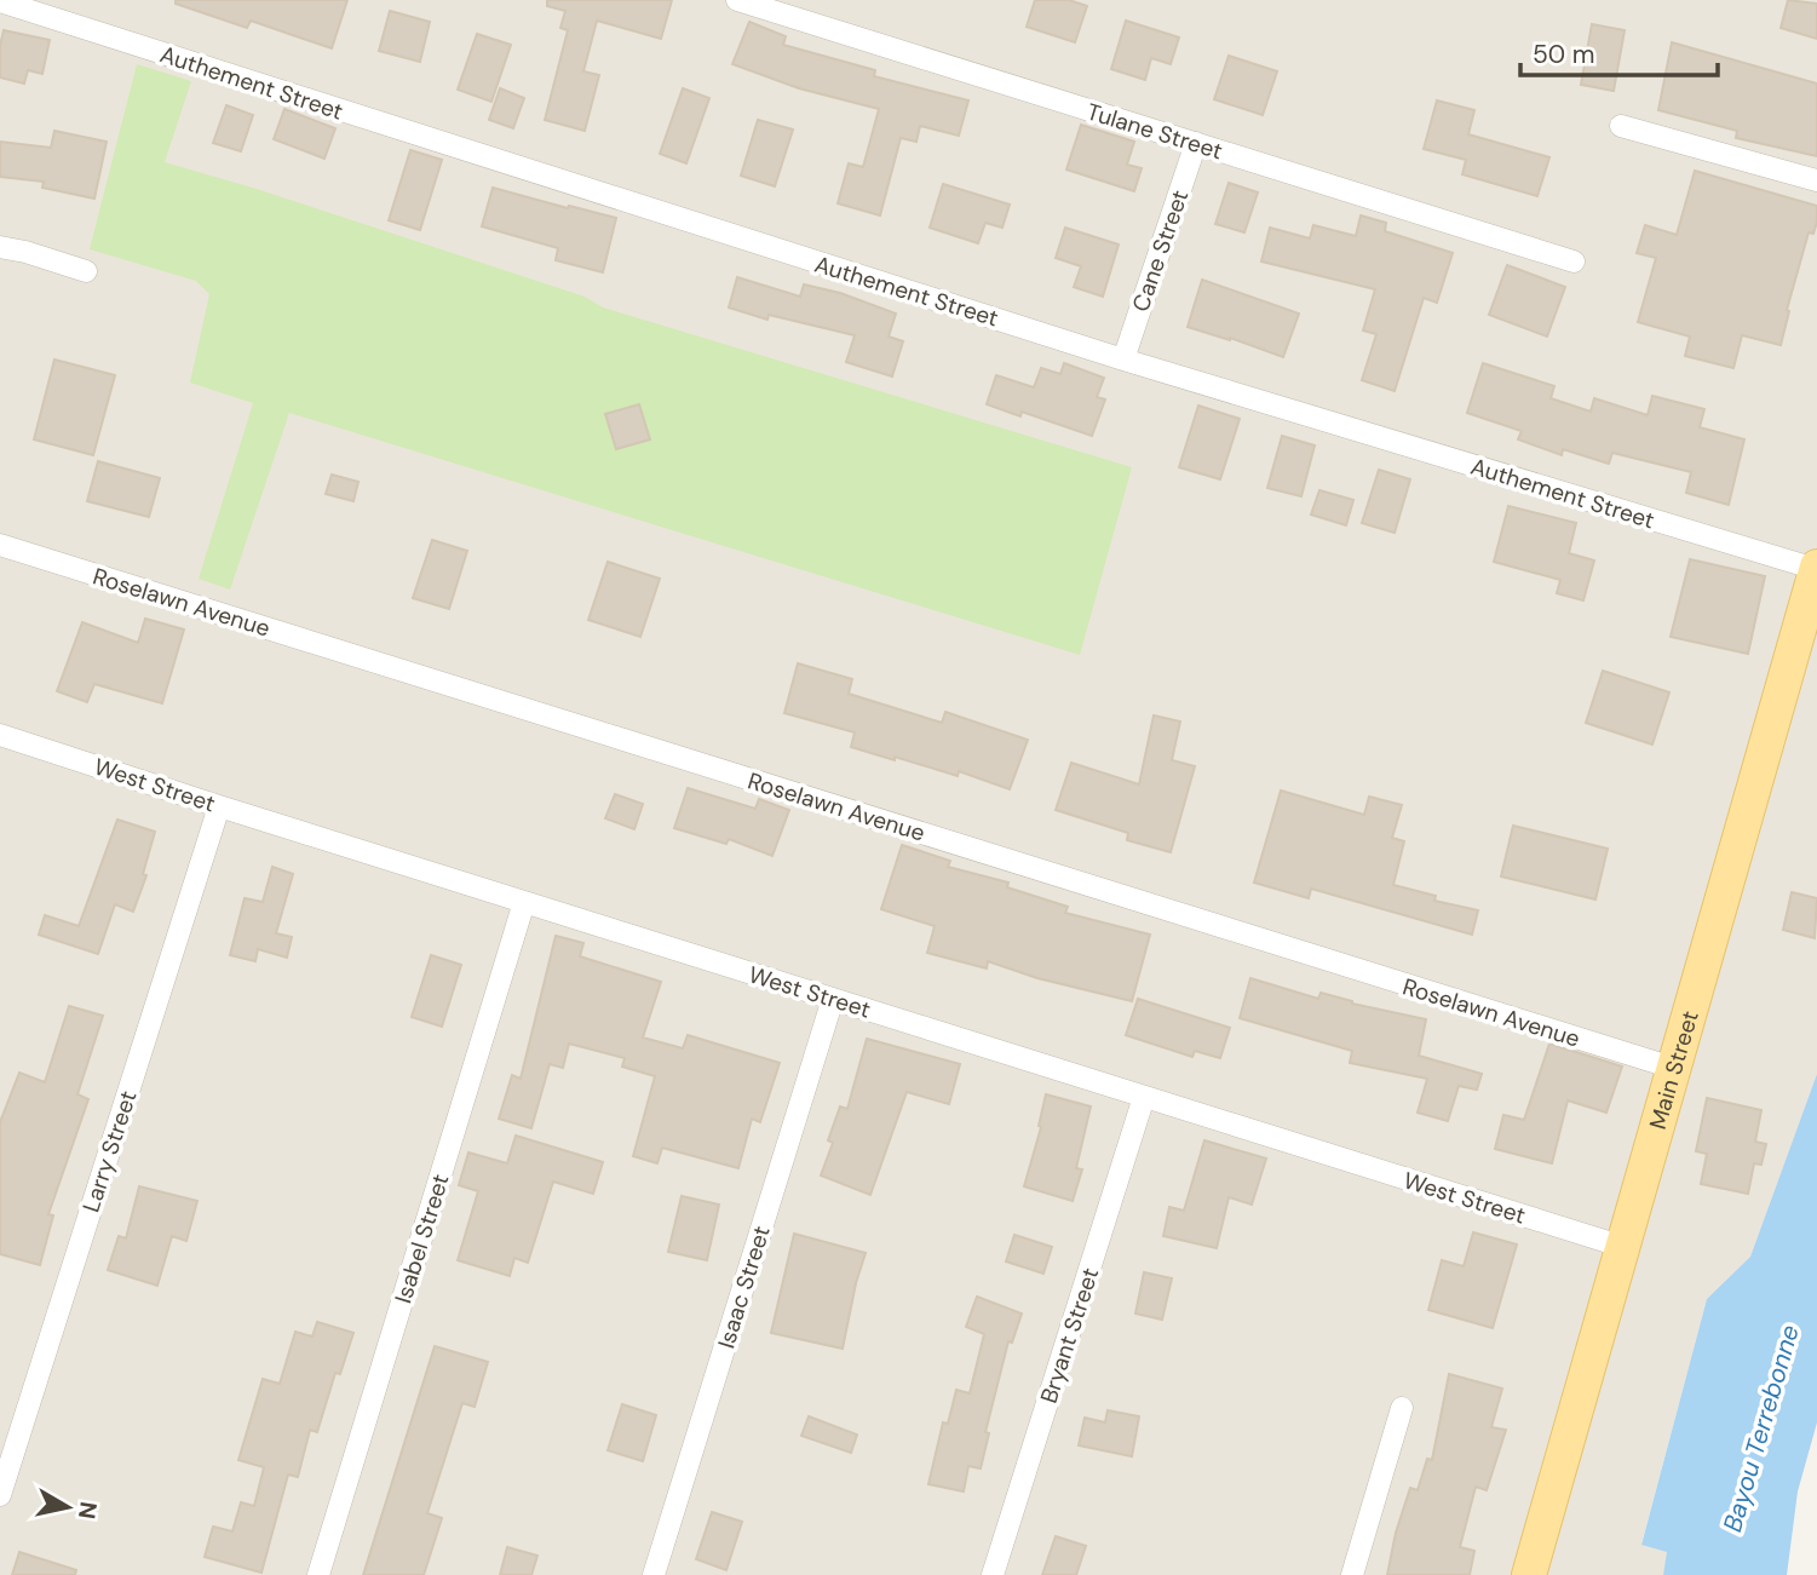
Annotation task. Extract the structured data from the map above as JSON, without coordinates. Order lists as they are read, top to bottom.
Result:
{
  "streets": {
    "main road": ["Main Street"],
    "street": [
      "Authement Street",
      "Tulane Street",
      "Cane Street",
      "Roselawn Avenue",
      "West Street",
      "Larry Street",
      "Isabel Street",
      "Isaac Street",
      "Bryant Street"
    ]
  },
  "crossings": [
    ["Authement Street", "Cane Street"],
    ["Authement Street", "Main Street"],
    ["Tulane Street", "Cane Street"],
    ["Roselawn Avenue", "Main Street"],
    ["West Street", "Main Street"],
    ["West Street", "Larry Street"],
    ["West Street", "Isabel Street"],
    ["West Street", "Isaac Street"],
    ["West Street", "Bryant Street"]
  ],
  "water": ["Bayou Terrebonne"],
  "scale_bar": "50 m",
  "north": "right"
}
